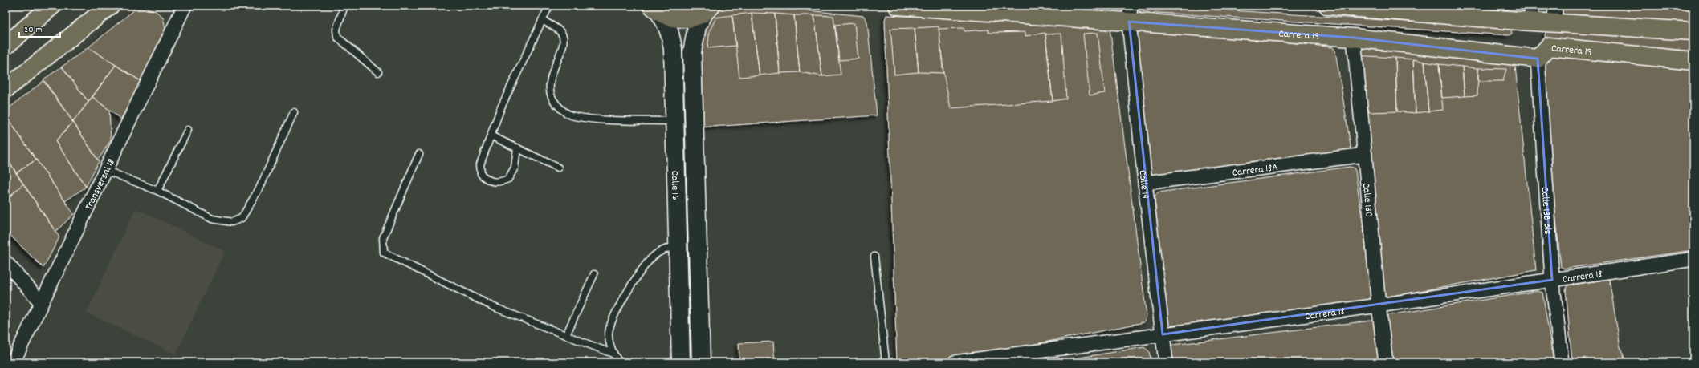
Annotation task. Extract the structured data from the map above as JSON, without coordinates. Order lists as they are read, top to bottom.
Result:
{
  "streets": {
    "highway": ["Carrera 19"],
    "main road": ["Calle 16"],
    "street": [
      "Carrera 18A",
      "Transversal 18",
      "Calle 14",
      "Calle 13C",
      "Calle 13B Bis",
      "Carrera 18"
    ]
  },
  "crossings": [
    ["Carrera 19", "Calle 14"],
    ["Carrera 19", "Calle 13C"],
    ["Carrera 19", "Calle 13B Bis"],
    ["Carrera 18A", "Calle 14"],
    ["Carrera 18A", "Calle 13C"],
    ["Calle 14", "Carrera 18"],
    ["Calle 13C", "Carrera 18"],
    ["Calle 13B Bis", "Carrera 18"]
  ],
  "scale_bar": "20 m"
}
